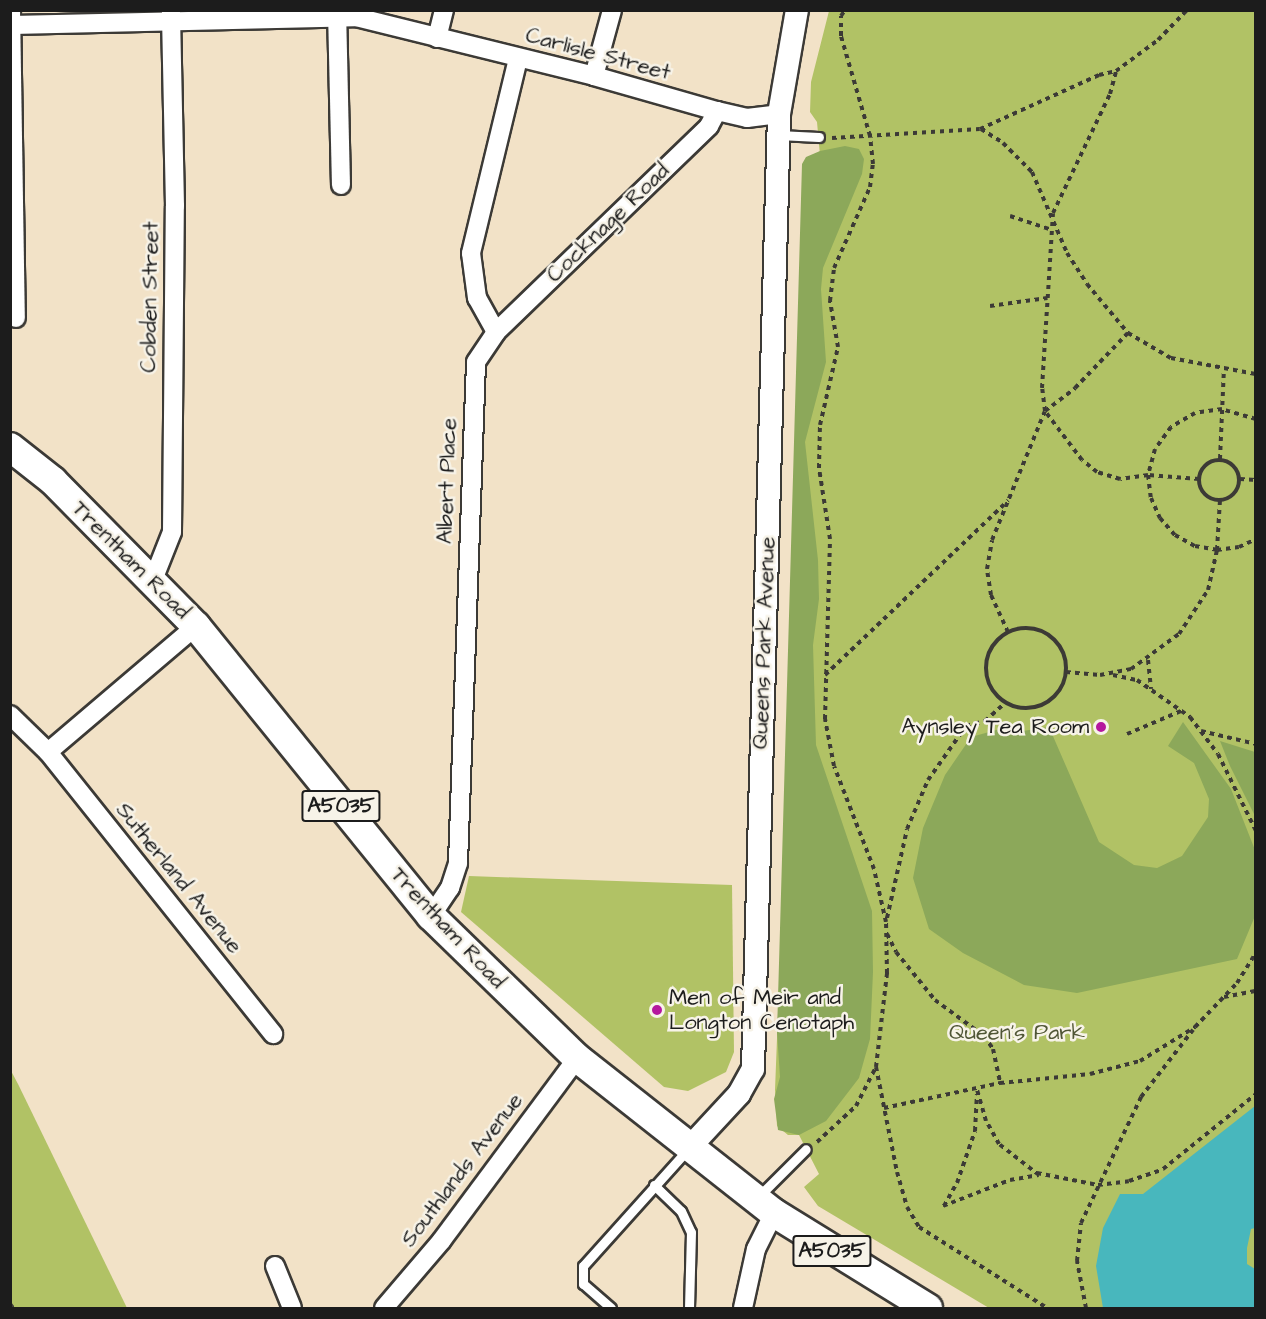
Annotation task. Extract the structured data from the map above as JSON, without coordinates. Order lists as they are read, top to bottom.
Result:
{
  "streets": {
    "main road": ["Trentham Road", "A5035"],
    "street": [
      "Carlisle Street",
      "Cocknage Road",
      "Cobden Street",
      "Albert Place",
      "Queens Park Avenue",
      "Sutherland Avenue",
      "Southlands Avenue"
    ]
  },
  "crossings": [
    ["Carlisle Street", "Cocknage Road"],
    ["Carlisle Street", "Cobden Street"],
    ["Carlisle Street", "Queens Park Avenue"],
    ["Cocknage Road", "Albert Place"],
    ["Cobden Street", "Trentham Road"],
    ["Albert Place", "Trentham Road"],
    ["Trentham Road", "Queens Park Avenue"],
    ["Trentham Road", "Southlands Avenue"]
  ],
  "parks": ["Queen's Park"],
  "places": ["Aynsley Tea Room", "Men of Meir and Longton Cenotaph"]
}
